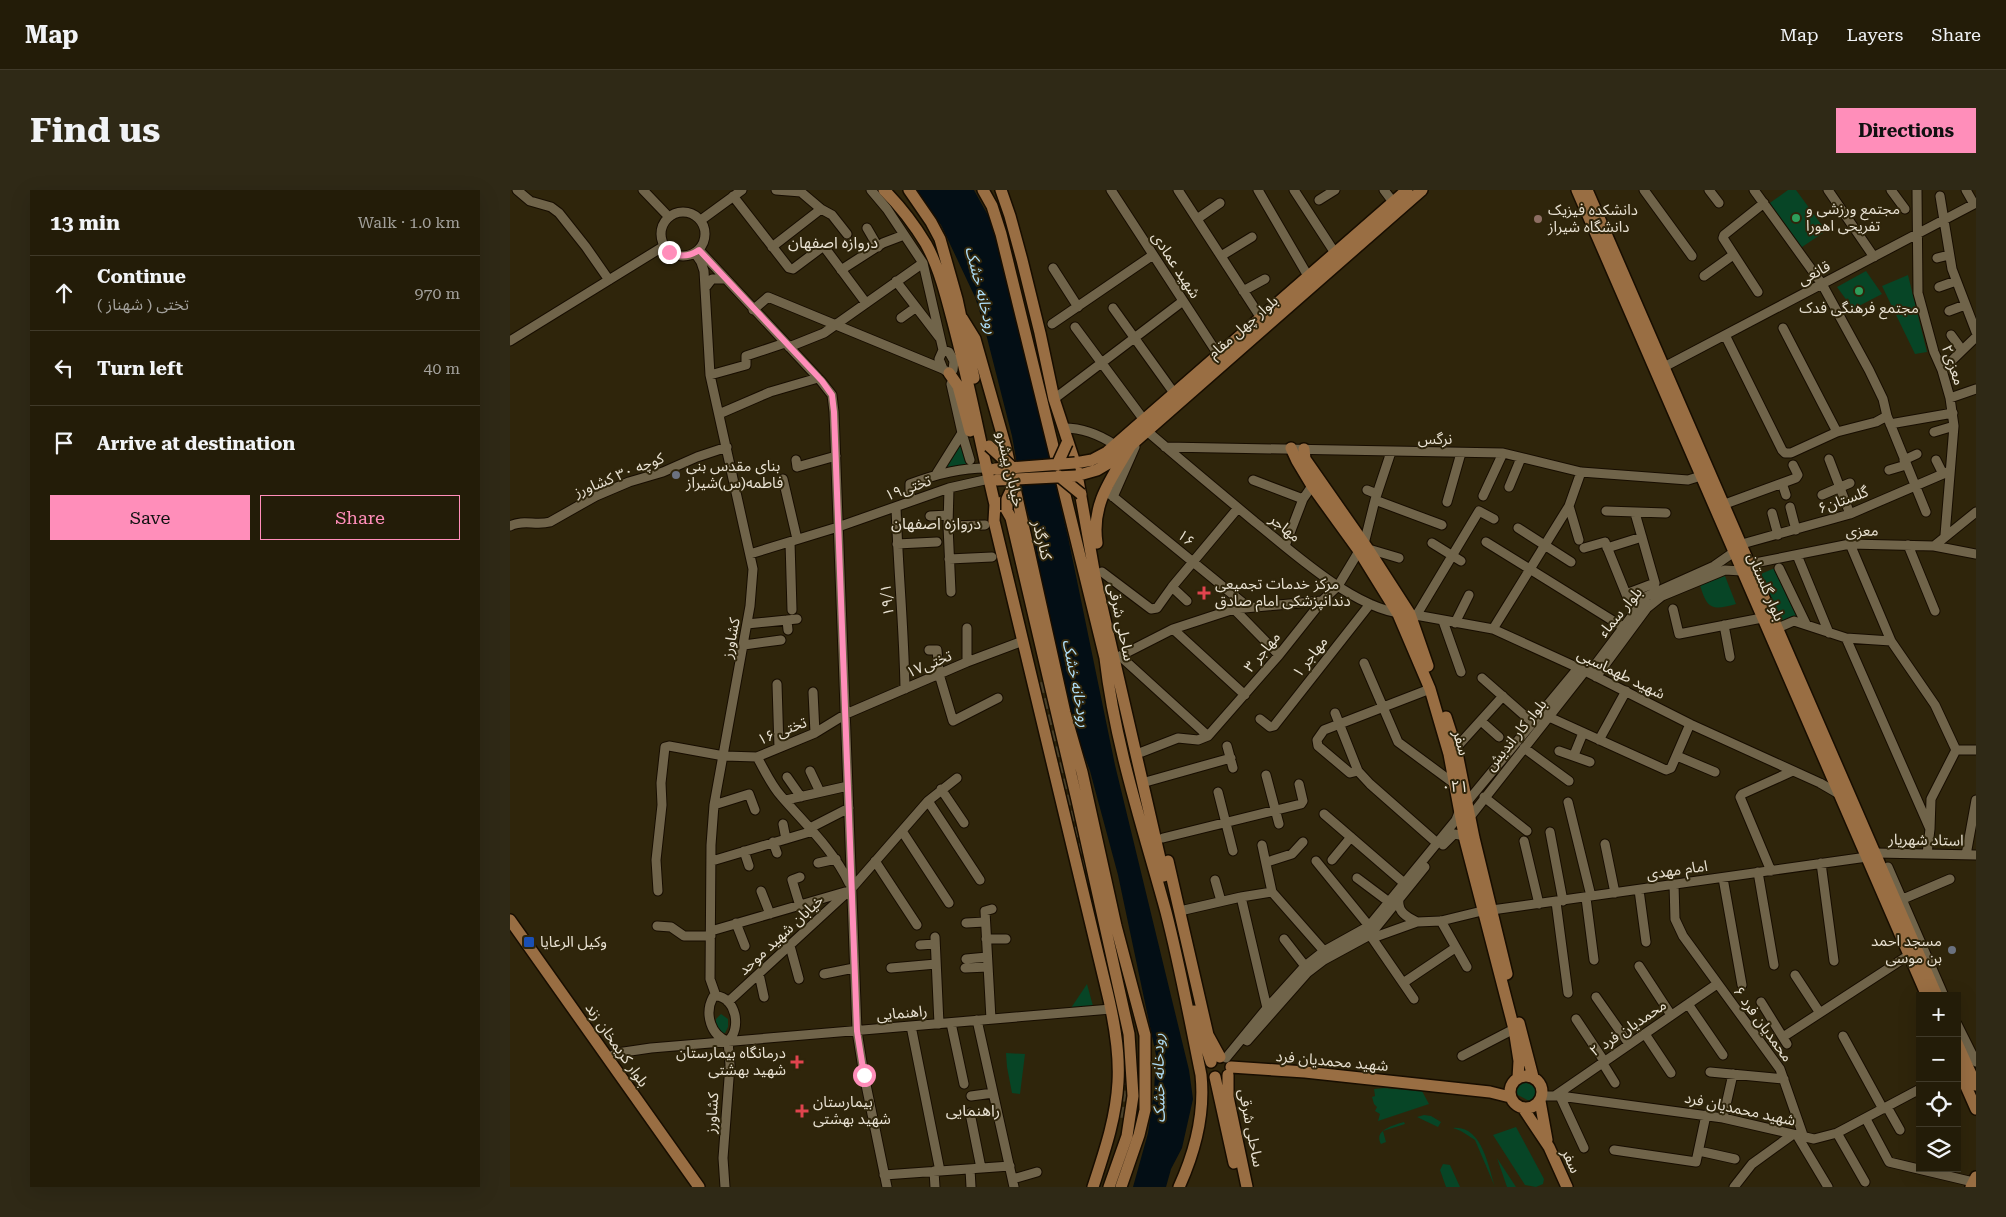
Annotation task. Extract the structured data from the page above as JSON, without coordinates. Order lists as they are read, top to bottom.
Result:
{
  "streets": {
    "main road": [
      "بلوار چهل مقام",
      "خیابان پیشرو",
      "کنارگذر",
      "بلوار گلستان",
      "ساحلی شرقی",
      "سفر",
      "بلوار کریمخان زند",
      "شهید محمدیان فرد"
    ],
    "street": [
      "شهید عمادی",
      "قانعی",
      "۲معزی",
      "نرگس",
      "کوچه ۳۰ کشاورز",
      "تختی۱۹",
      "گلستان۶",
      "مهاجر",
      "معزی",
      "۱۶",
      "۱۹/۱",
      "بلوار سماء",
      "کشاورز",
      "۳ مهاجر",
      "۱ مهاجر",
      "تختی۱۷",
      "شهید طهماسبی",
      "تختی ۱۶",
      "بلوار کار اندیش",
      "استاد شهریار",
      "امام مهدی",
      "خیابان شهید موحد",
      "راهنمایی",
      "۶ محمدیان فرد",
      "۲ محمدیان فرد"
    ]
  },
  "crossings": [
    ["شهید عمادی", "بلوار چهل مقام"],
    ["قانعی", "۲معزی"],
    ["قانعی", "بلوار گلستان"],
    ["بلوار چهل مقام", "مهاجر"],
    ["بلوار چهل مقام", "ساحلی شرقی"],
    ["۲معزی", "گلستان۶"],
    ["نرگس", "بلوار گلستان"],
    ["نرگس", "سفر"],
    ["خیابان پیشرو", "تختی۱۹"],
    ["خیابان پیشرو", "کنارگذر"],
    ["کوچه ۳۰ کشاورز", "کشاورز"],
    ["تختی۱۹", "۱۹/۱"],
    ["تختی۱۹", "کشاورز"],
    ["گلستان۶", "بلوار گلستان"],
    ["گلستان۶", "بلوار سماء"],
    ["مهاجر", "ساحلی شرقی"],
    ["مهاجر", "۳ مهاجر"],
    ["مهاجر", "۱ مهاجر"],
    ["مهاجر", "شهید طهماسبی"],
    ["مهاجر", "سفر"],
    ["معزی", "بلوار گلستان"],
    ["معزی", "بلوار سماء"],
    ["۱۶", "ساحلی شرقی"],
    ["بلوار گلستان", "بلوار سماء"],
    ["بلوار گلستان", "شهید طهماسبی"],
    ["بلوار گلستان", "استاد شهریار"],
    ["بلوار گلستان", "امام مهدی"],
    ["۱۹/۱", "تختی۱۷"],
    ["بلوار سماء", "شهید طهماسبی"],
    ["بلوار سماء", "بلوار کار اندیش"],
    ["ساحلی شرقی", "شهید محمدیان فرد"],
    ["کشاورز", "تختی ۱۶"],
    ["کشاورز", "راهنمایی"],
    ["تختی۱۷", "تختی ۱۶"],
    ["شهید طهماسبی", "بلوار کار اندیش"],
    ["شهید طهماسبی", "سفر"],
    ["بلوار کار اندیش", "سفر"],
    ["بلوار کار اندیش", "امام مهدی"],
    ["سفر", "امام مهدی"],
    ["سفر", "شهید محمدیان فرد"],
    ["استاد شهریار", "امام مهدی"],
    ["امام مهدی", "۶ محمدیان فرد"],
    ["راهنمایی", "بلوار کریمخان زند"],
    ["۶ محمدیان فرد", "۲ محمدیان فرد"],
    ["۶ محمدیان فرد", "شهید محمدیان فرد"],
    ["۲ محمدیان فرد", "شهید محمدیان فرد"]
  ],
  "districts": [
    "دروازه اصفهان",
    "دروازه اصفهان",
    "۰۲۱",
    "راهنمایی"
  ],
  "water": ["رودخانه خشک"],
  "places": {
    "other": [
      "مجتمع ورزشی و تفریحی اهورا",
      "دانشکده فیزیک دانشگاه شیراز",
      "مجتمع فرهنگی فدک",
      "بنای مقدس بنی فاطمه(س)شیراز",
      "مسجد احمد بن موسی"
    ],
    "health": ["مرکز خدمات تجمیعی دندانپزشکی امام صادق", "درمانگاه بیمارستان شهید بهشتی", "بیمارستان شهید بهشتی"],
    "transit": ["وکیل الرعایا"]
  },
  "page": {
    "header": "Map",
    "nav": ["Map", "Layers", "Share"],
    "buttons": [
      "Directions",
      ["Save", "Share"]
    ],
    "title": "Find us",
    "heading": ["13 min", "Walk · 1.0 km"],
    "list": [
      ["Continue", "تختی ( شهناز )", "970 m"],
      ["Turn left", "40 m"],
      "Arrive at destination"
    ],
    "map_buttons": ["+", "−"]
  }
}
